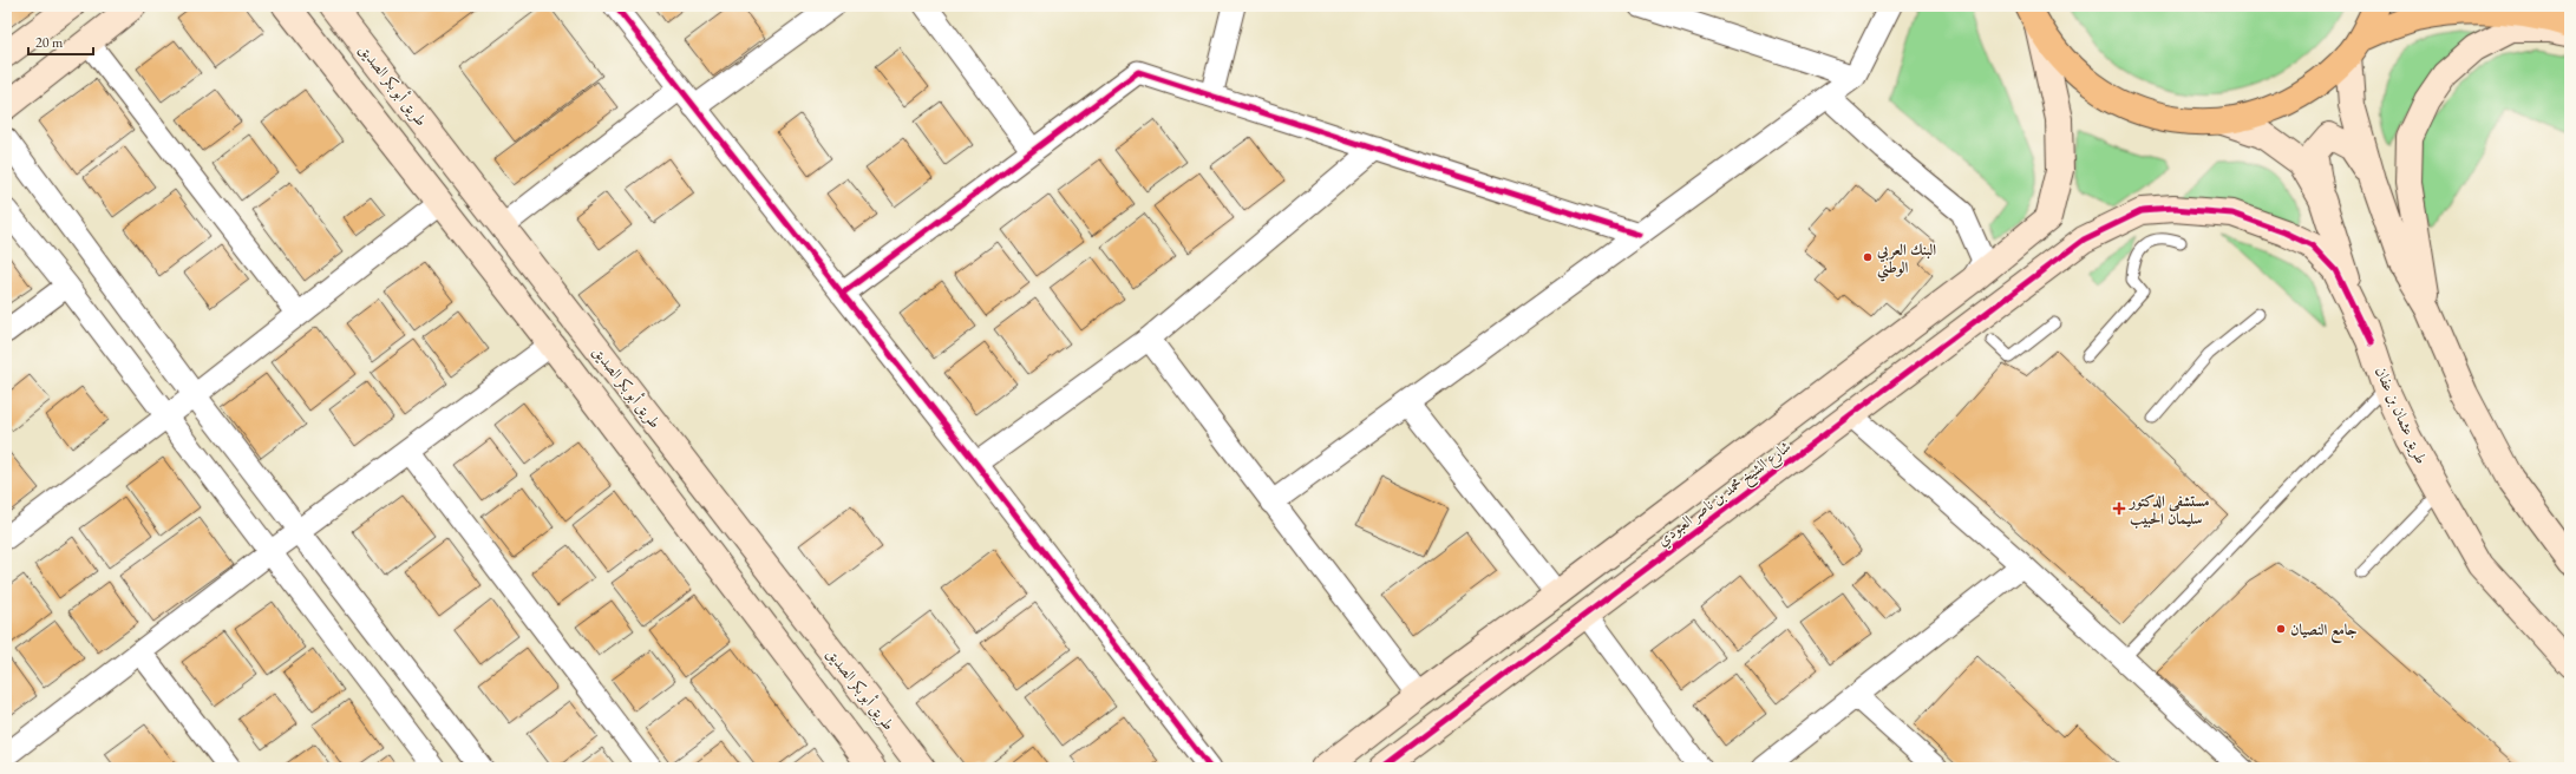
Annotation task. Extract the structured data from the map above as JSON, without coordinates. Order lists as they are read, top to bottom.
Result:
{
  "streets": {
    "main road": ["طريق أبو بكر الصديق", "طريق عثمان بن عفان", "شارع الشيخ محمد بن ناصر العبودي"]
  },
  "crossings": [
    ["طريق عثمان بن عفان", "شارع الشيخ محمد بن ناصر العبودي"]
  ],
  "places": {
    "other": ["البنك العربي الوطني", "جامع النصيان"],
    "health": ["مستشفى الدكتور سليمان الحبيب"]
  },
  "scale_bar": "20 m"
}
